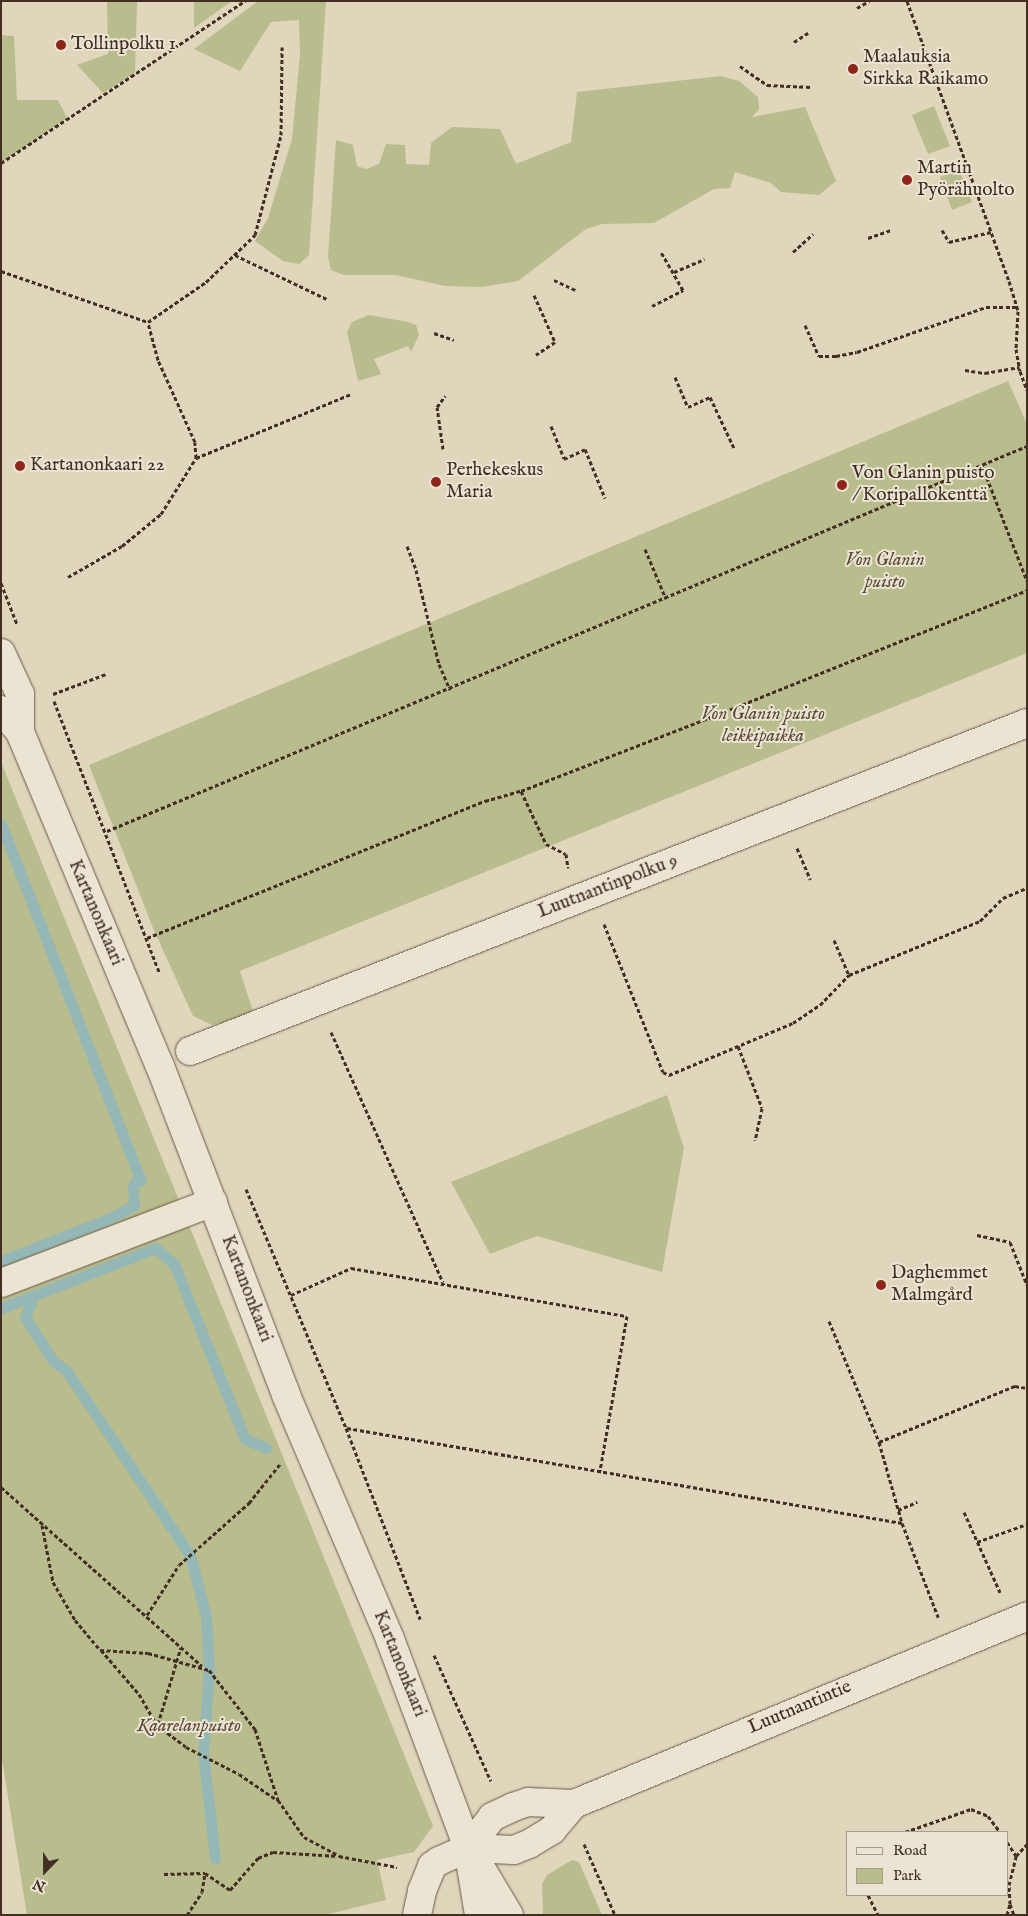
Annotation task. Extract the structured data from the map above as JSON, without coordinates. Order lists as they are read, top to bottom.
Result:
{
  "streets": {
    "street": ["Luutnantinpolku 9", "Kartanonkaari", "Luutnantintie"]
  },
  "crossings": [
    ["Kartanonkaari", "Luutnantintie"]
  ],
  "parks": ["Von Glanin puisto", "Von Glanin puisto leikkipaikka", "Kaarelanpuisto"],
  "places": [
    "Tollinpolku 1",
    "Maalauksia Sirkka Raikamo",
    "Martin Pyörähuolto",
    "Kartanonkaari 22",
    "Perhekeskus Maria",
    "Von Glanin puisto / Koripallokenttä",
    "Daghemmet Malmgård"
  ],
  "legend": ["Road", "Park"],
  "north": "bottom"
}
